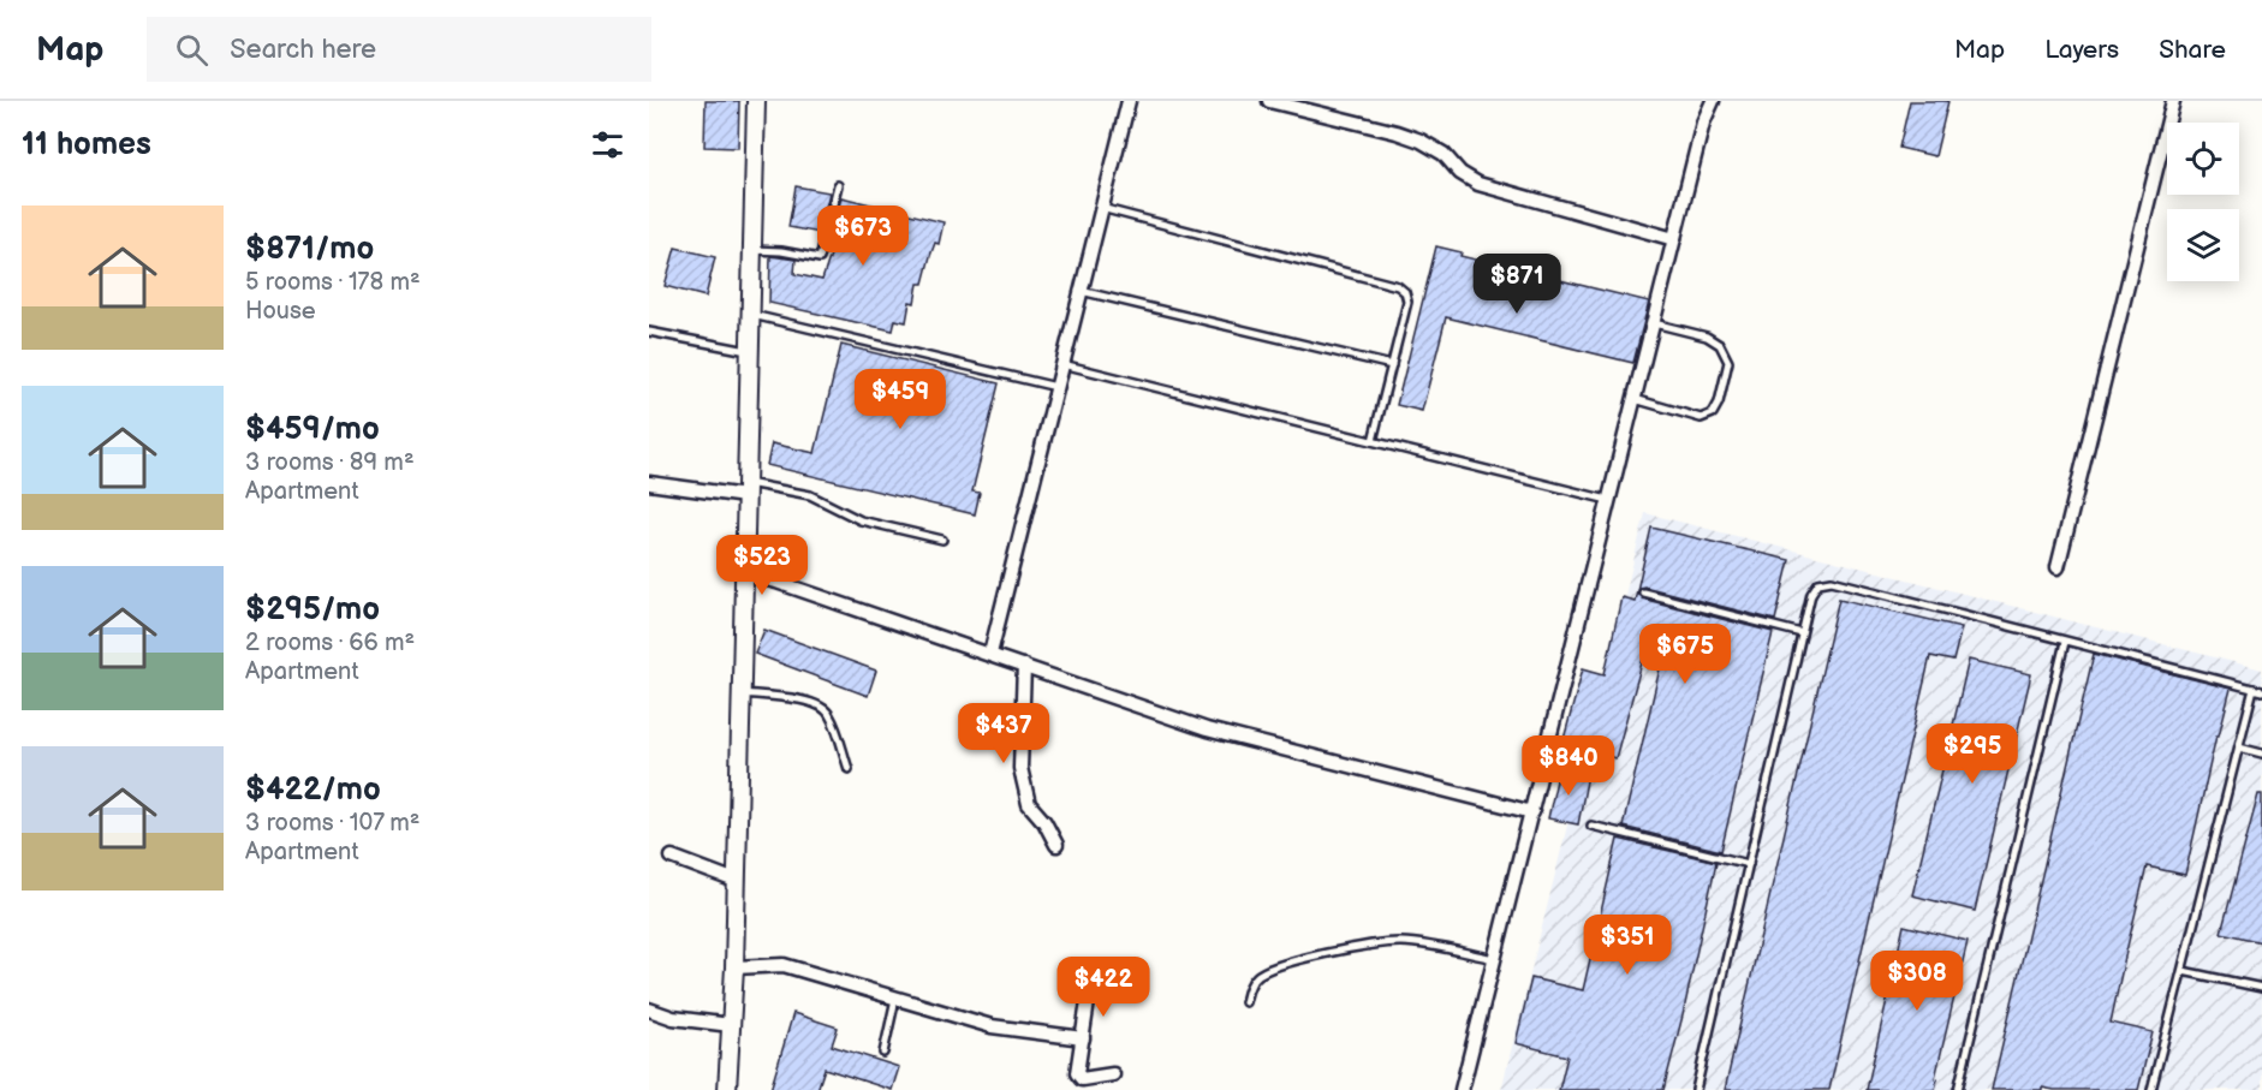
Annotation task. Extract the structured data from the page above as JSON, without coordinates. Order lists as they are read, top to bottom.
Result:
{
  "page": {
    "header": "Map",
    "search": "Search here",
    "nav": ["Map", "Layers", "Share"],
    "heading": "11 homes",
    "list": [
      {
        "name": "$871/mo",
        "note": "5 rooms · 178 m² · House"
      },
      {
        "name": "$459/mo",
        "note": "3 rooms · 89 m² · Apartment"
      },
      {
        "name": "$295/mo",
        "note": "2 rooms · 66 m² · Apartment"
      },
      {
        "name": "$422/mo",
        "note": "3 rooms · 107 m² · Apartment"
      }
    ],
    "price": [
      "$673",
      "$871",
      "$459",
      "$523",
      "$675",
      "$437",
      "$295",
      "$840",
      "$351",
      "$308",
      "$422"
    ]
  }
}
